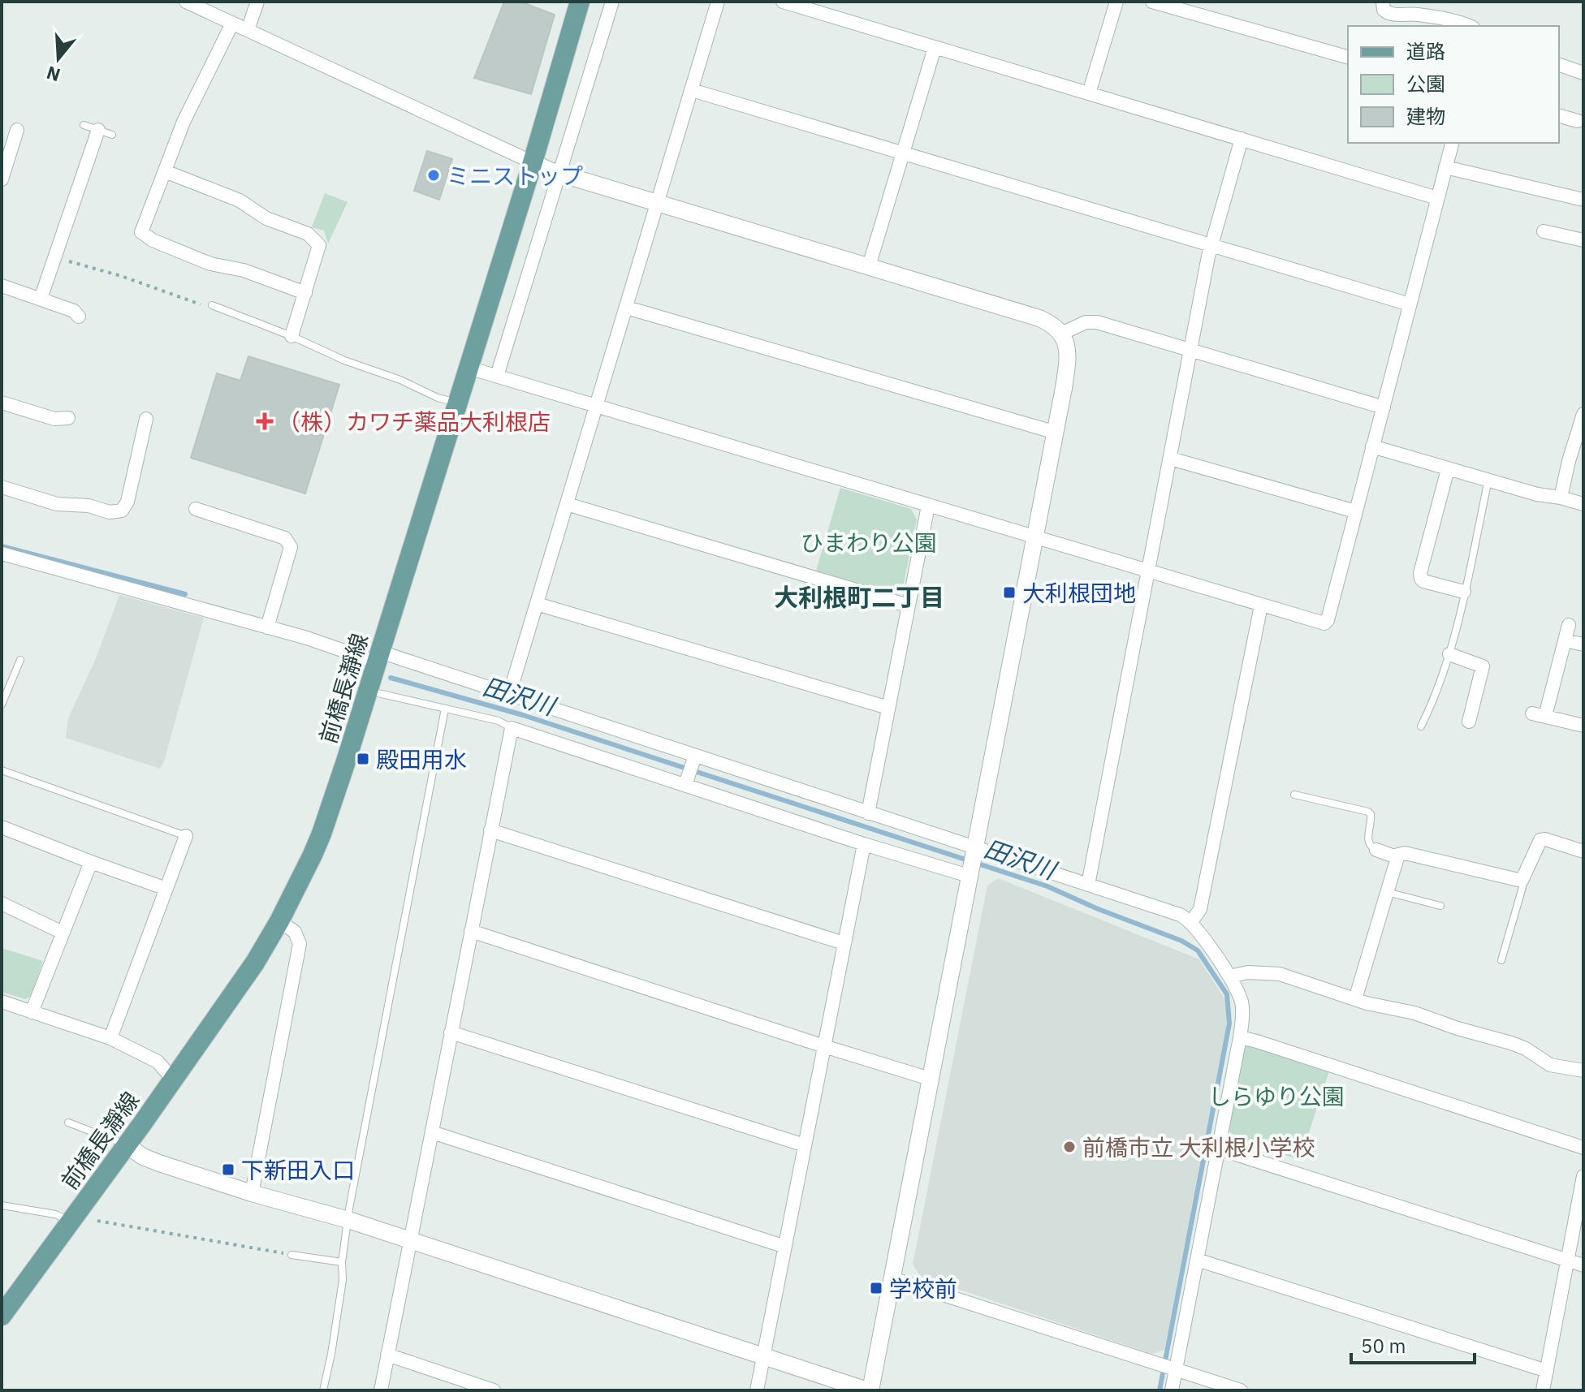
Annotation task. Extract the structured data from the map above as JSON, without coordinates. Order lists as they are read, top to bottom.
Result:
{
  "streets": {
    "main road": ["前橋長瀞線"]
  },
  "districts": ["大利根町二丁目"],
  "water": ["田沢川"],
  "parks": ["ひまわり公園", "しらゆり公園"],
  "places": {
    "other": ["ミニストップ", "前橋市立 大利根小学校"],
    "health": ["（株）カワチ薬品大利根店"],
    "transit": [
      "大利根団地",
      "殿田用水",
      "下新田入口",
      "学校前"
    ]
  },
  "legend": ["道路", "公園", "建物"],
  "scale_bar": "50 m",
  "north": "bottom"
}
